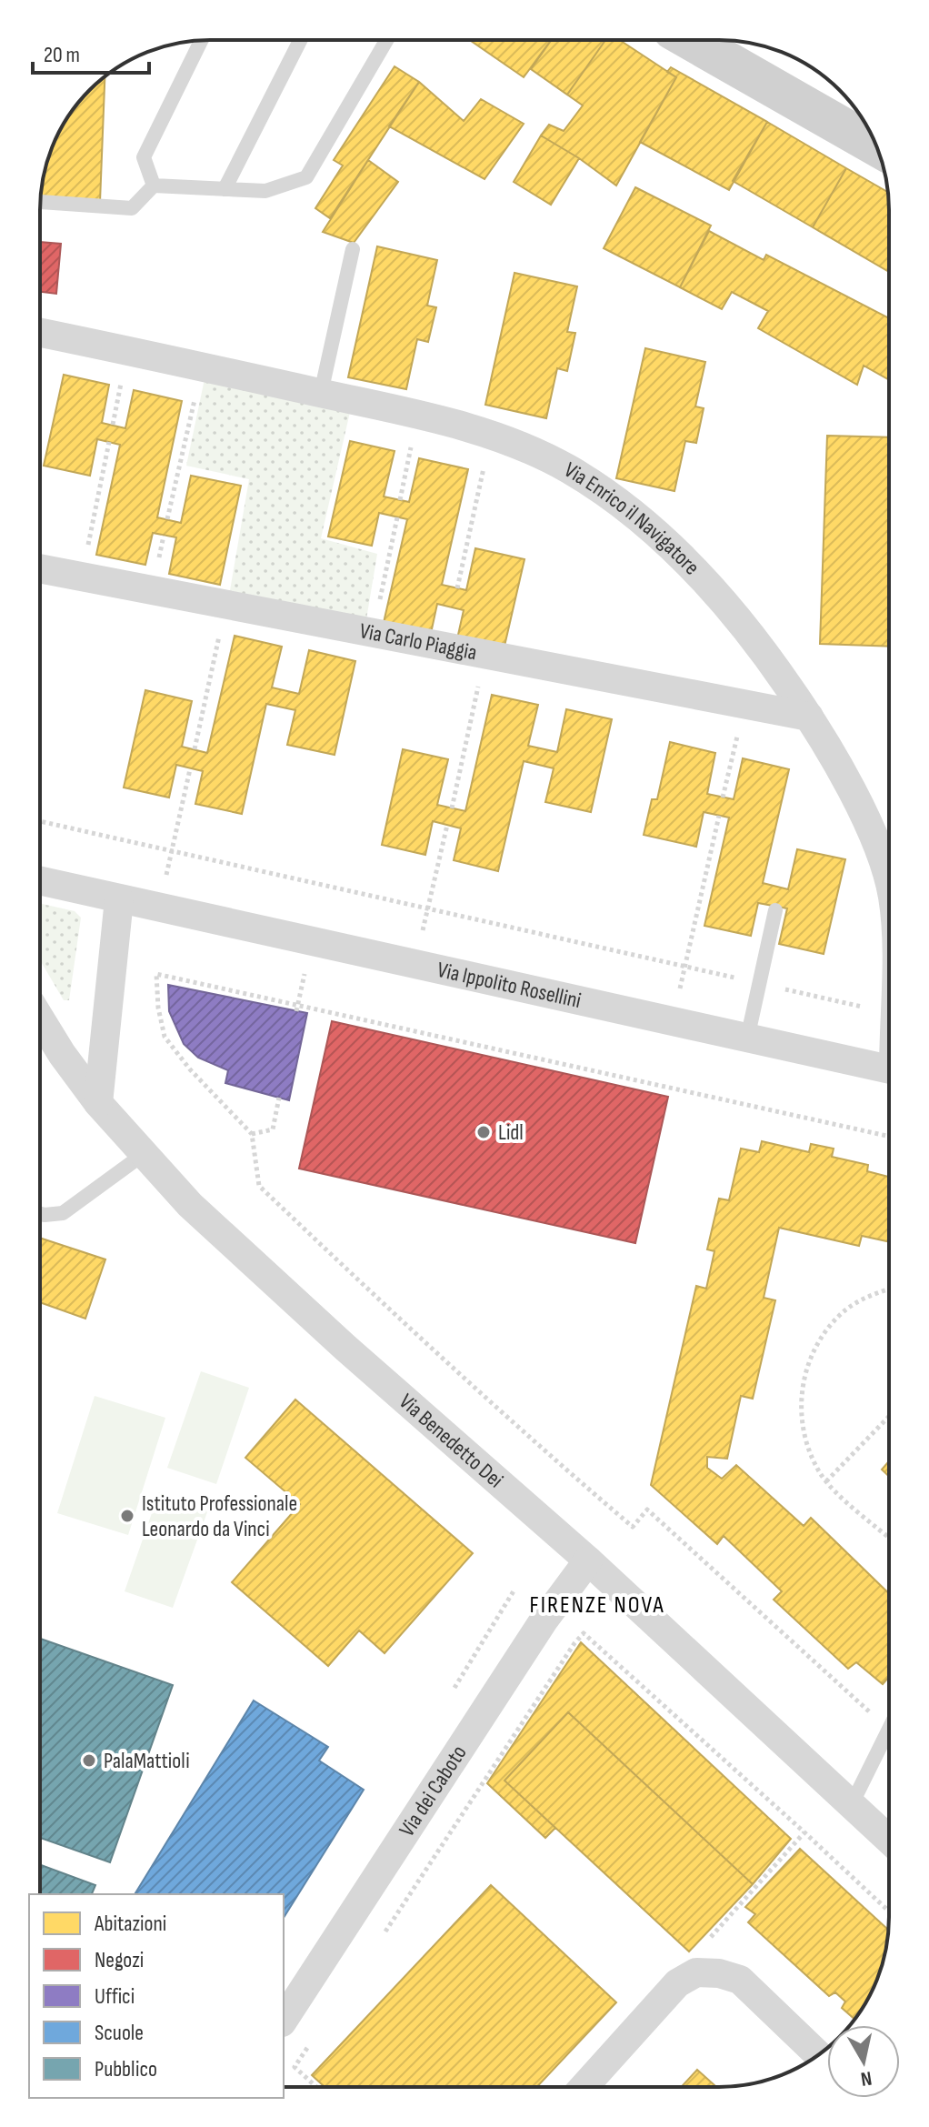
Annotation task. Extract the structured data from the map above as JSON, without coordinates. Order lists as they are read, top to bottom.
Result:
{
  "streets": {
    "street": [
      "Via Enrico il Navigatore",
      "Via Carlo Piaggia",
      "Via Ippolito Rosellini",
      "Via Benedetto Dei",
      "Via dei Caboto"
    ]
  },
  "crossings": [
    ["Via Enrico il Navigatore", "Via Carlo Piaggia"],
    ["Via Benedetto Dei", "Via dei Caboto"]
  ],
  "districts": ["FIRENZE NOVA"],
  "places": ["Lidl", "Istituto Professionale Leonardo da Vinci", "PalaMattioli"],
  "legend": [
    "Abitazioni",
    "Negozi",
    "Uffici",
    "Scuole",
    "Pubblico"
  ],
  "scale_bar": "20 m",
  "north": "bottom"
}
